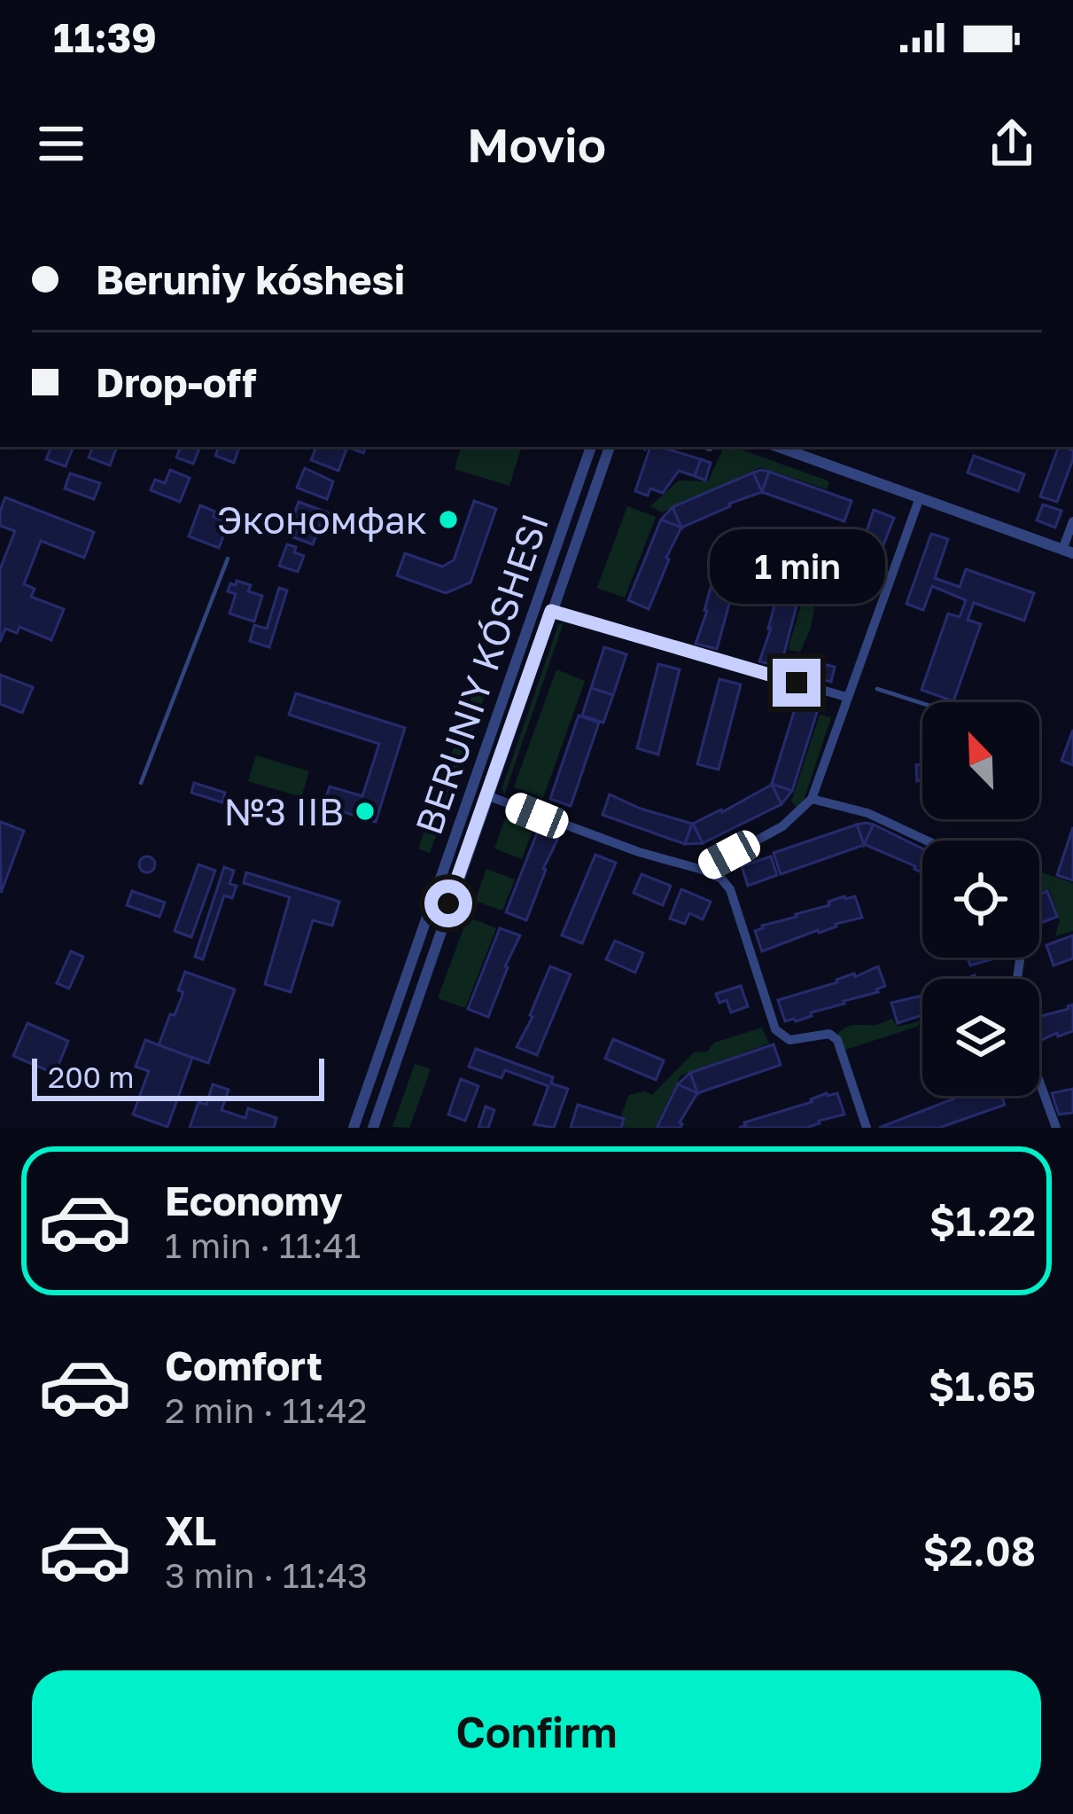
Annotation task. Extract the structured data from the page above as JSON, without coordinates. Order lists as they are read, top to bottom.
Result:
{
  "streets": {
    "street": ["BERUNIY KÓSHESI"]
  },
  "places": ["Экономфак", "№3 IIB"],
  "scale_bar": "200 m",
  "north": "top left",
  "page": {
    "status": "11:39",
    "header": "Movio",
    "banner": ["Beruniy kóshesi", "Drop-off"],
    "bubble": "1 min",
    "scale": "200 m",
    "list": [
      {
        "name": "Economy",
        "note": "1 min · 11:41",
        "value": "$1.22"
      },
      {
        "name": "Comfort",
        "note": "2 min · 11:42",
        "value": "$1.65"
      },
      {
        "name": "XL",
        "note": "3 min · 11:43",
        "value": "$2.08"
      }
    ],
    "buttons": "Confirm"
  }
}
